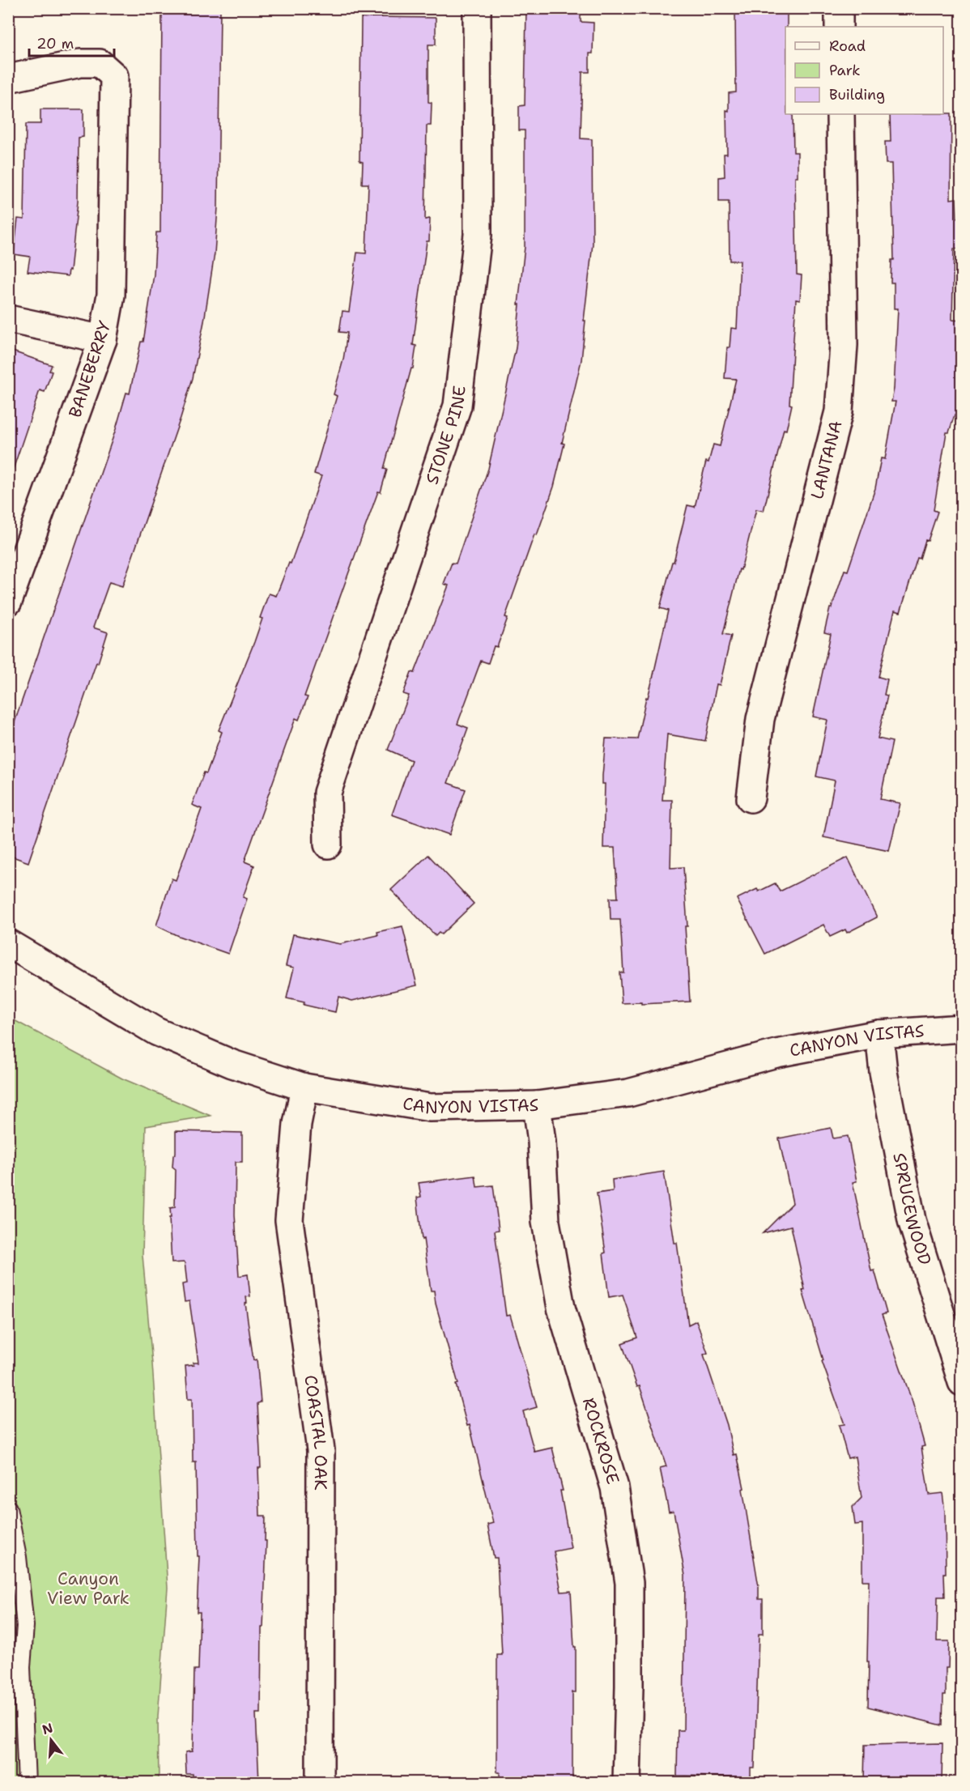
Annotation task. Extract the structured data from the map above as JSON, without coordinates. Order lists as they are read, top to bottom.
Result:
{
  "streets": {
    "street": [
      "BANEBERRY",
      "STONE PINE",
      "LANTANA",
      "CANYON VISTAS",
      "SPRUCEWOOD",
      "COASTAL OAK",
      "ROCKROSE"
    ]
  },
  "crossings": [
    ["CANYON VISTAS", "SPRUCEWOOD"],
    ["CANYON VISTAS", "COASTAL OAK"],
    ["CANYON VISTAS", "ROCKROSE"]
  ],
  "parks": ["Canyon View Park"],
  "legend": ["Road", "Park", "Building"],
  "scale_bar": "20 m",
  "north": "top"
}
